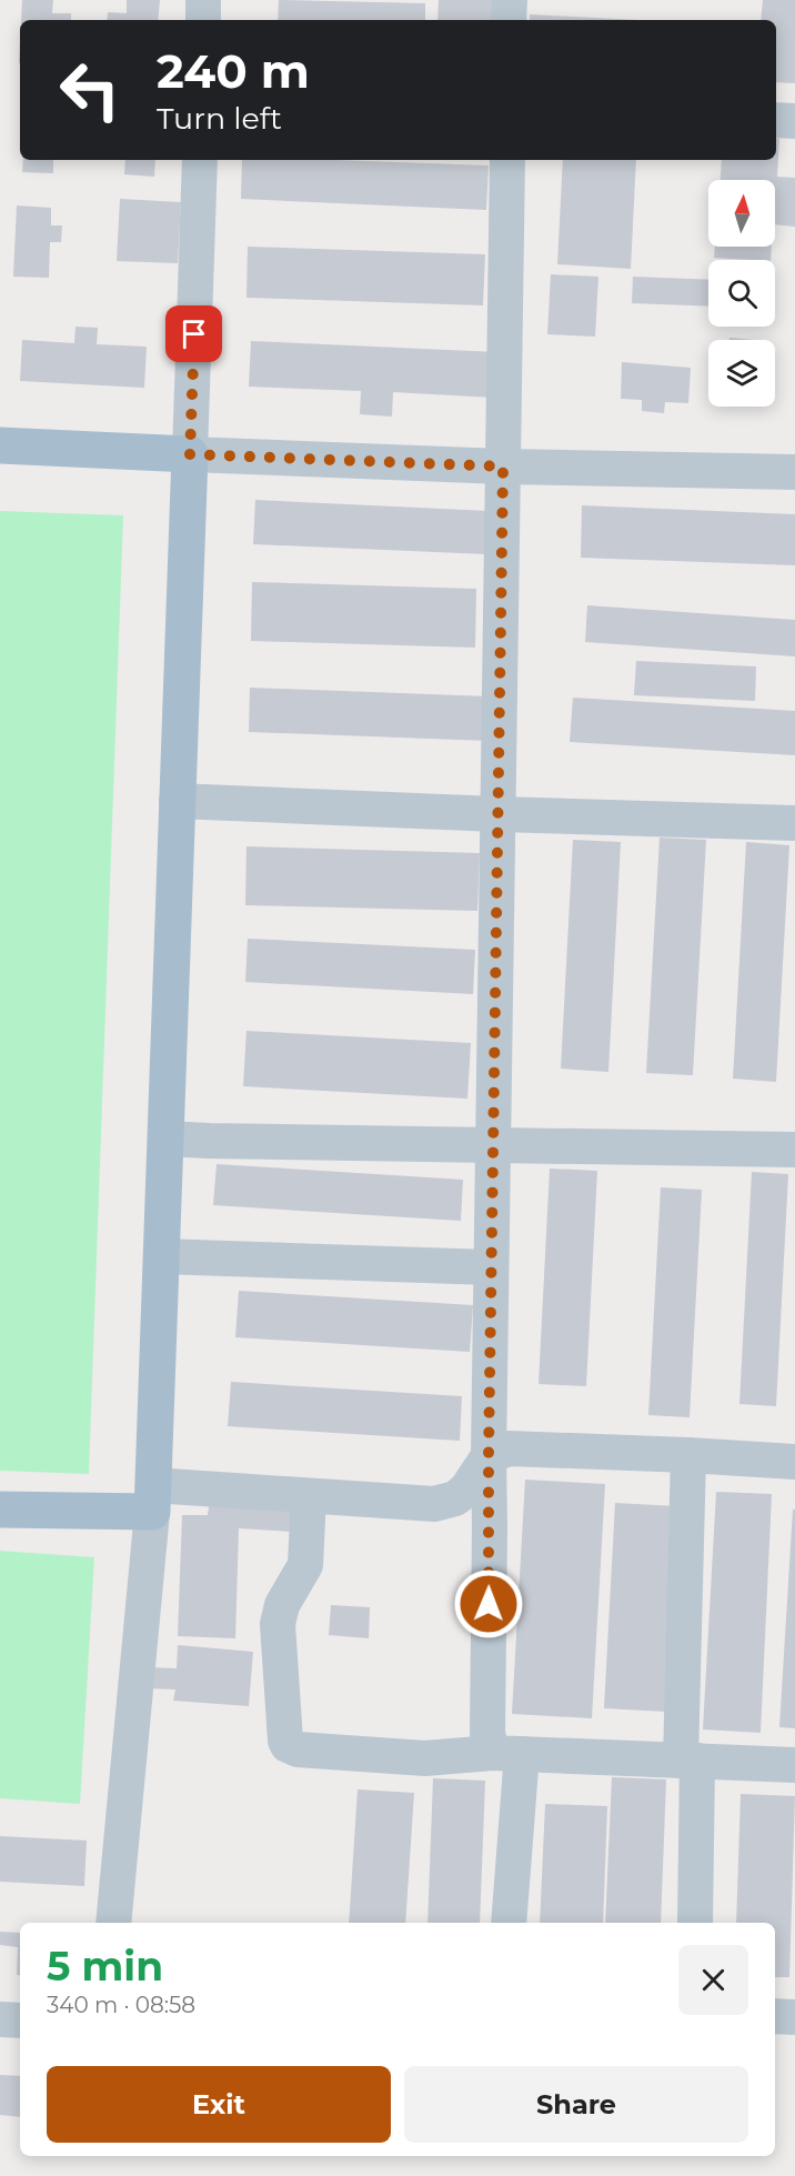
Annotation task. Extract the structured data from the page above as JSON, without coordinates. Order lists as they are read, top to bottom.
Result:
{
  "north": "top",
  "page": {
    "turn": ["240 m", "Turn left"],
    "heading": ["5 min", "340 m · 08:58"],
    "buttons": ["Exit", "Share"]
  }
}
